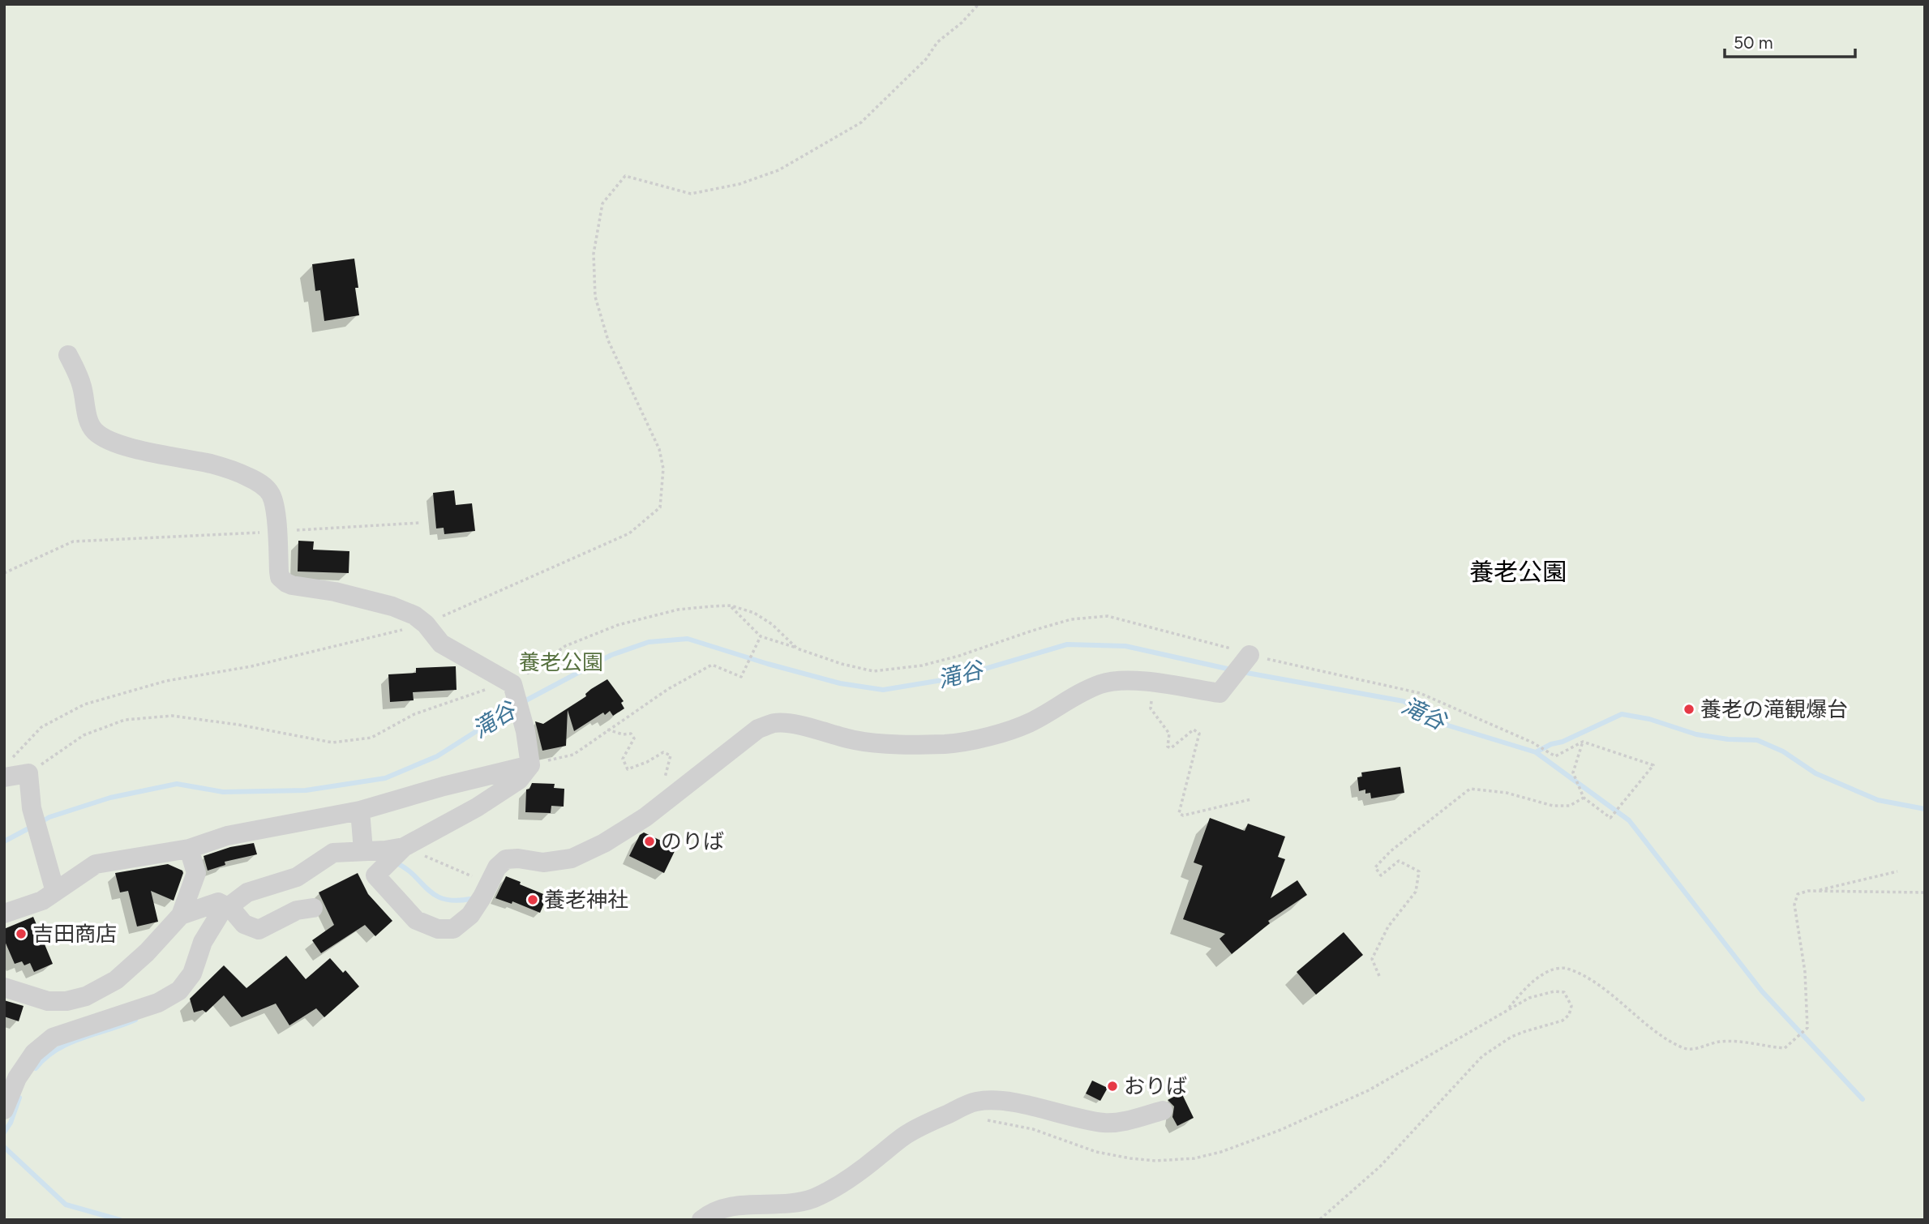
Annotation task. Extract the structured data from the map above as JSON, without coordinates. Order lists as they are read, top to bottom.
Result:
{
  "districts": ["養老公園"],
  "water": ["滝谷"],
  "parks": ["養老公園"],
  "places": [
    "養老の滝観爆台",
    "のりば",
    "養老神社",
    "吉田商店",
    "おりば"
  ],
  "scale_bar": "50 m"
}
